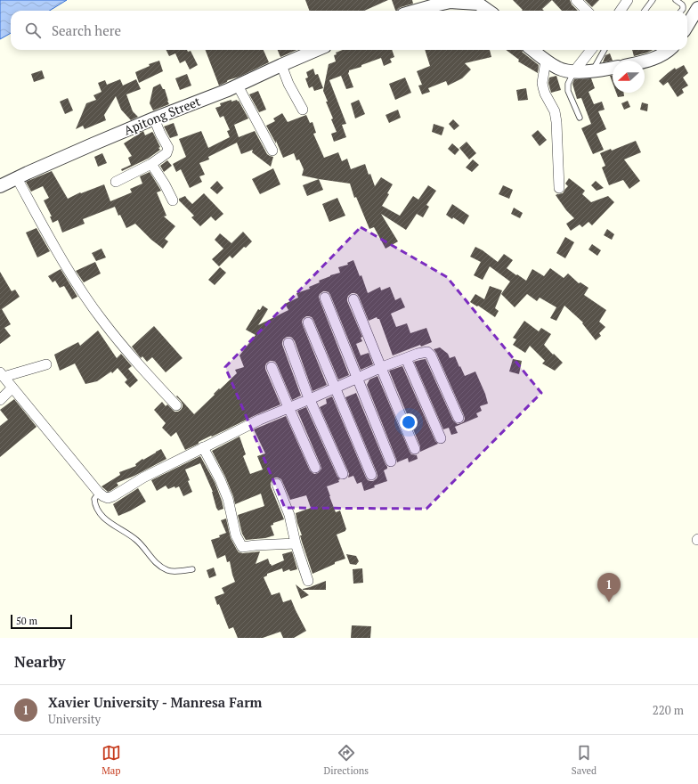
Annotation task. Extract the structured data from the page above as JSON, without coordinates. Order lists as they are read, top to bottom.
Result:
{
  "streets": {
    "street": ["Apitong Street"]
  },
  "scale_bar": "50 m",
  "north": "left",
  "page": {
    "search": "Search here",
    "pins": "1",
    "scale": "50 m",
    "heading": "Nearby",
    "list": [
      {
        "mark": "1",
        "name": "Xavier University - Manresa Farm",
        "note": "University",
        "value": "220 m"
      }
    ],
    "nav": ["Map", "Directions", "Saved"]
  }
}
